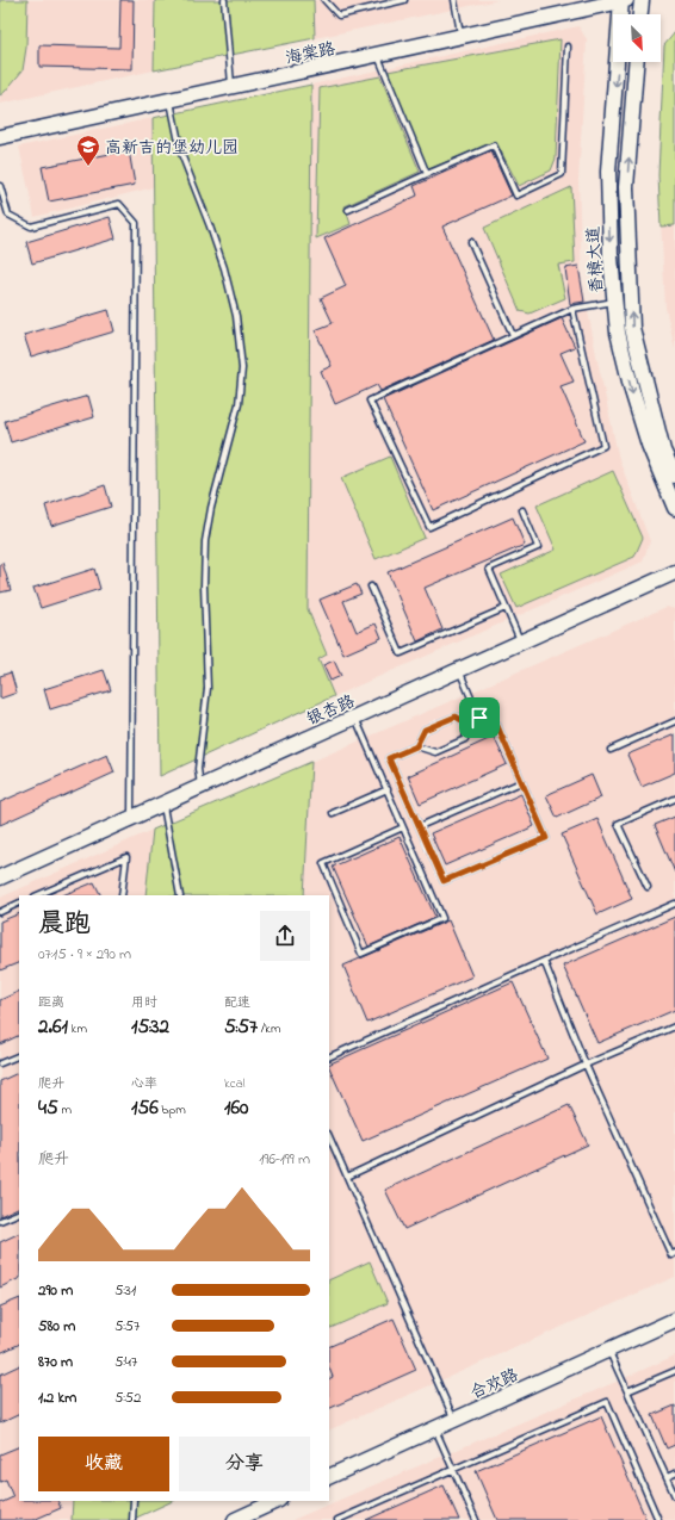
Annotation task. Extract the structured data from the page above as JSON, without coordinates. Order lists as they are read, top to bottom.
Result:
{
  "streets": {
    "street": [
      "海棠路",
      "香樟大道",
      "银杏路",
      "合欢路"
    ]
  },
  "crossings": [
    ["海棠路", "香樟大道"]
  ],
  "places": {
    "school or university": ["高新吉的堡幼儿园"]
  },
  "north": "bottom right",
  "page": {
    "heading": ["晨跑", "07:15 · 9 × 290 m"],
    "stats": [
      ["距离", "2.61 km"],
      ["用时", "15:32"],
      ["配速", "5:57 /km"],
      ["爬升", "45 m"],
      ["心率", "156 bpm"],
      ["kcal", "160"]
    ],
    "chart": ["爬升", "196–199 m"],
    "list": [
      {
        "name": "290 m",
        "note": "5:31"
      },
      {
        "name": "580 m",
        "note": "5:57"
      },
      {
        "name": "870 m",
        "note": "5:47"
      },
      {
        "name": "1.2 km",
        "note": "5:52"
      }
    ],
    "buttons": ["收藏", "分享"]
  }
}
